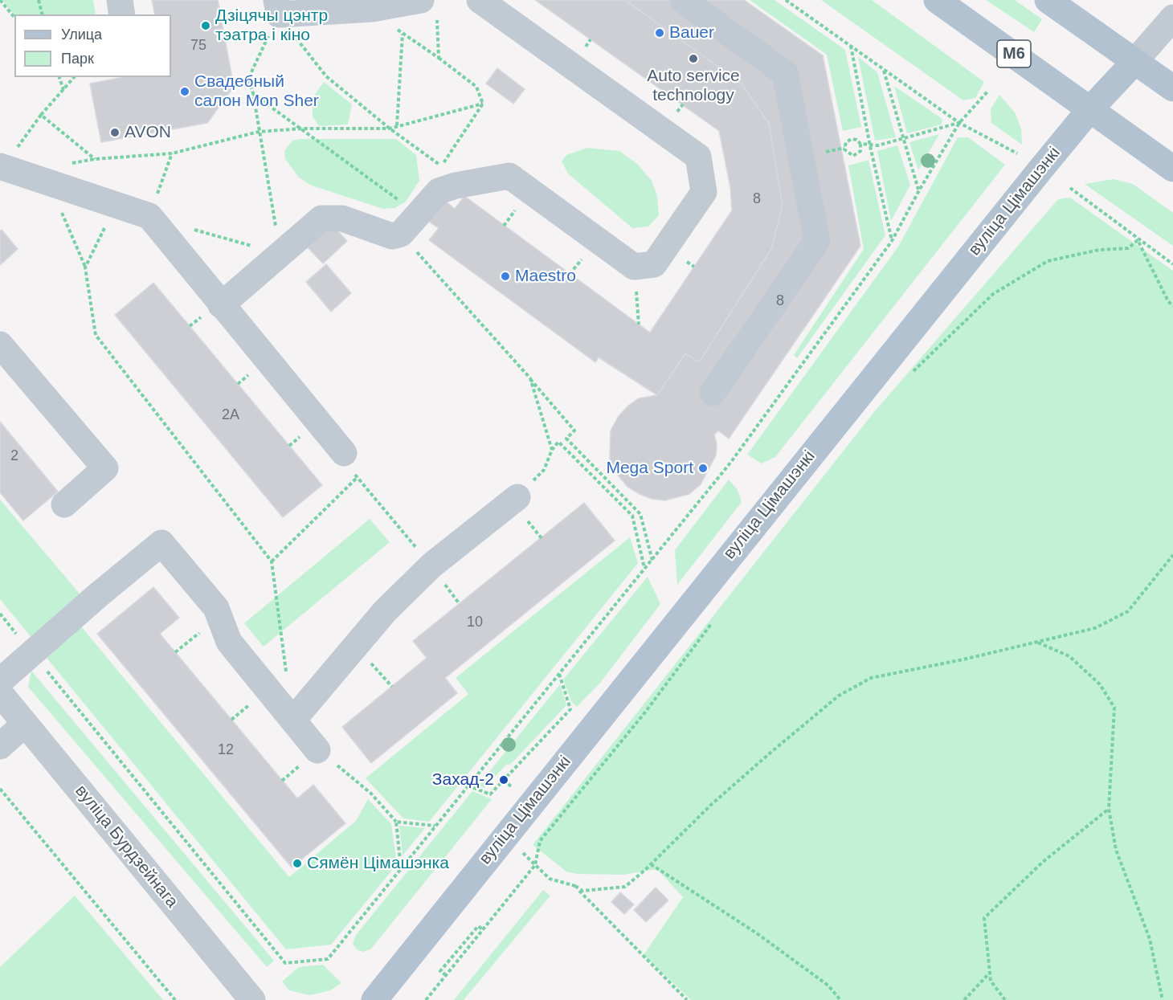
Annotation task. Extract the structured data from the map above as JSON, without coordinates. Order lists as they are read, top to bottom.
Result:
{
  "streets": {
    "main road": ["М6", "вуліца Цімашэнкі"],
    "street": ["вуліца Бурдзейнага"]
  },
  "crossings": [
    ["М6", "вуліца Цімашэнкі"]
  ],
  "places": [
    "Дзіцячы цэнтр тэатра і кіно",
    "Bauer",
    "Auto service technology",
    "Свадебный салон Mon Sher",
    "AVON",
    "Maestro",
    "Mega Sport",
    "Захад-2",
    "Сямён Цімашэнка"
  ],
  "house_numbers": [
    "75",
    "8",
    "8",
    "2А",
    "2",
    "10",
    "12"
  ],
  "legend": ["Улица", "Парк"]
}
